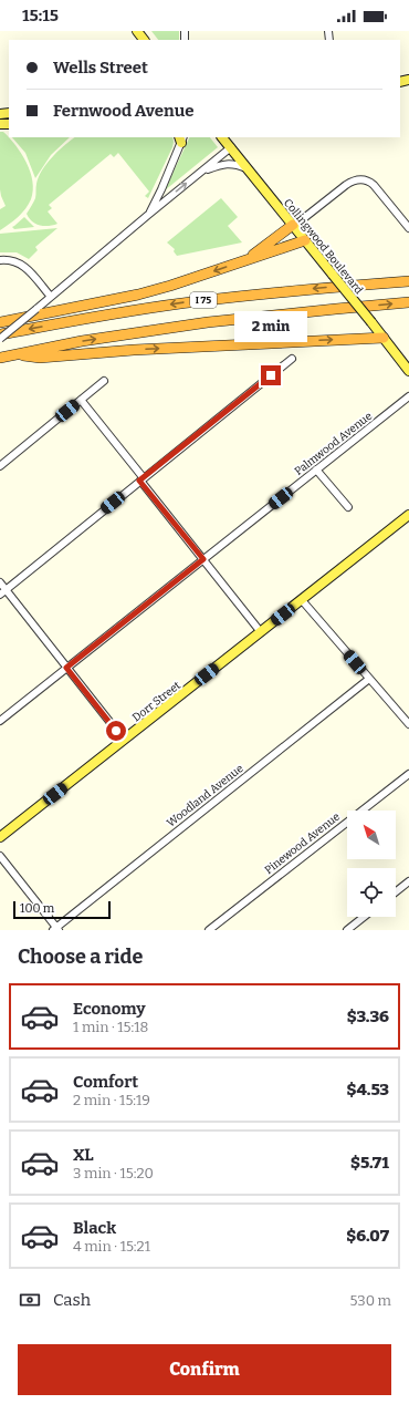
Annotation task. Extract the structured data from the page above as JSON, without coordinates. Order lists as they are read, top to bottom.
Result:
{
  "streets": {
    "highway": ["I 75"],
    "main road": ["Collingwood Boulevard", "Dorr Street"],
    "street": ["Palmwood Avenue", "Woodland Avenue", "Pinewood Avenue"]
  },
  "scale_bar": "100 m",
  "north": "top left",
  "page": {
    "status": "15:15",
    "banner": ["Wells Street", "Fernwood Avenue"],
    "bubble": "2 min",
    "scale": "100 m",
    "heading": "Choose a ride",
    "list": [
      {
        "name": "Economy",
        "note": "1 min · 15:18",
        "value": "$3.36"
      },
      {
        "name": "Comfort",
        "note": "2 min · 15:19",
        "value": "$4.53"
      },
      {
        "name": "XL",
        "note": "3 min · 15:20",
        "value": "$5.71"
      },
      {
        "name": "Black",
        "note": "4 min · 15:21",
        "value": "$6.07"
      }
    ],
    "pay": ["Cash", "530 m"],
    "buttons": "Confirm"
  }
}
